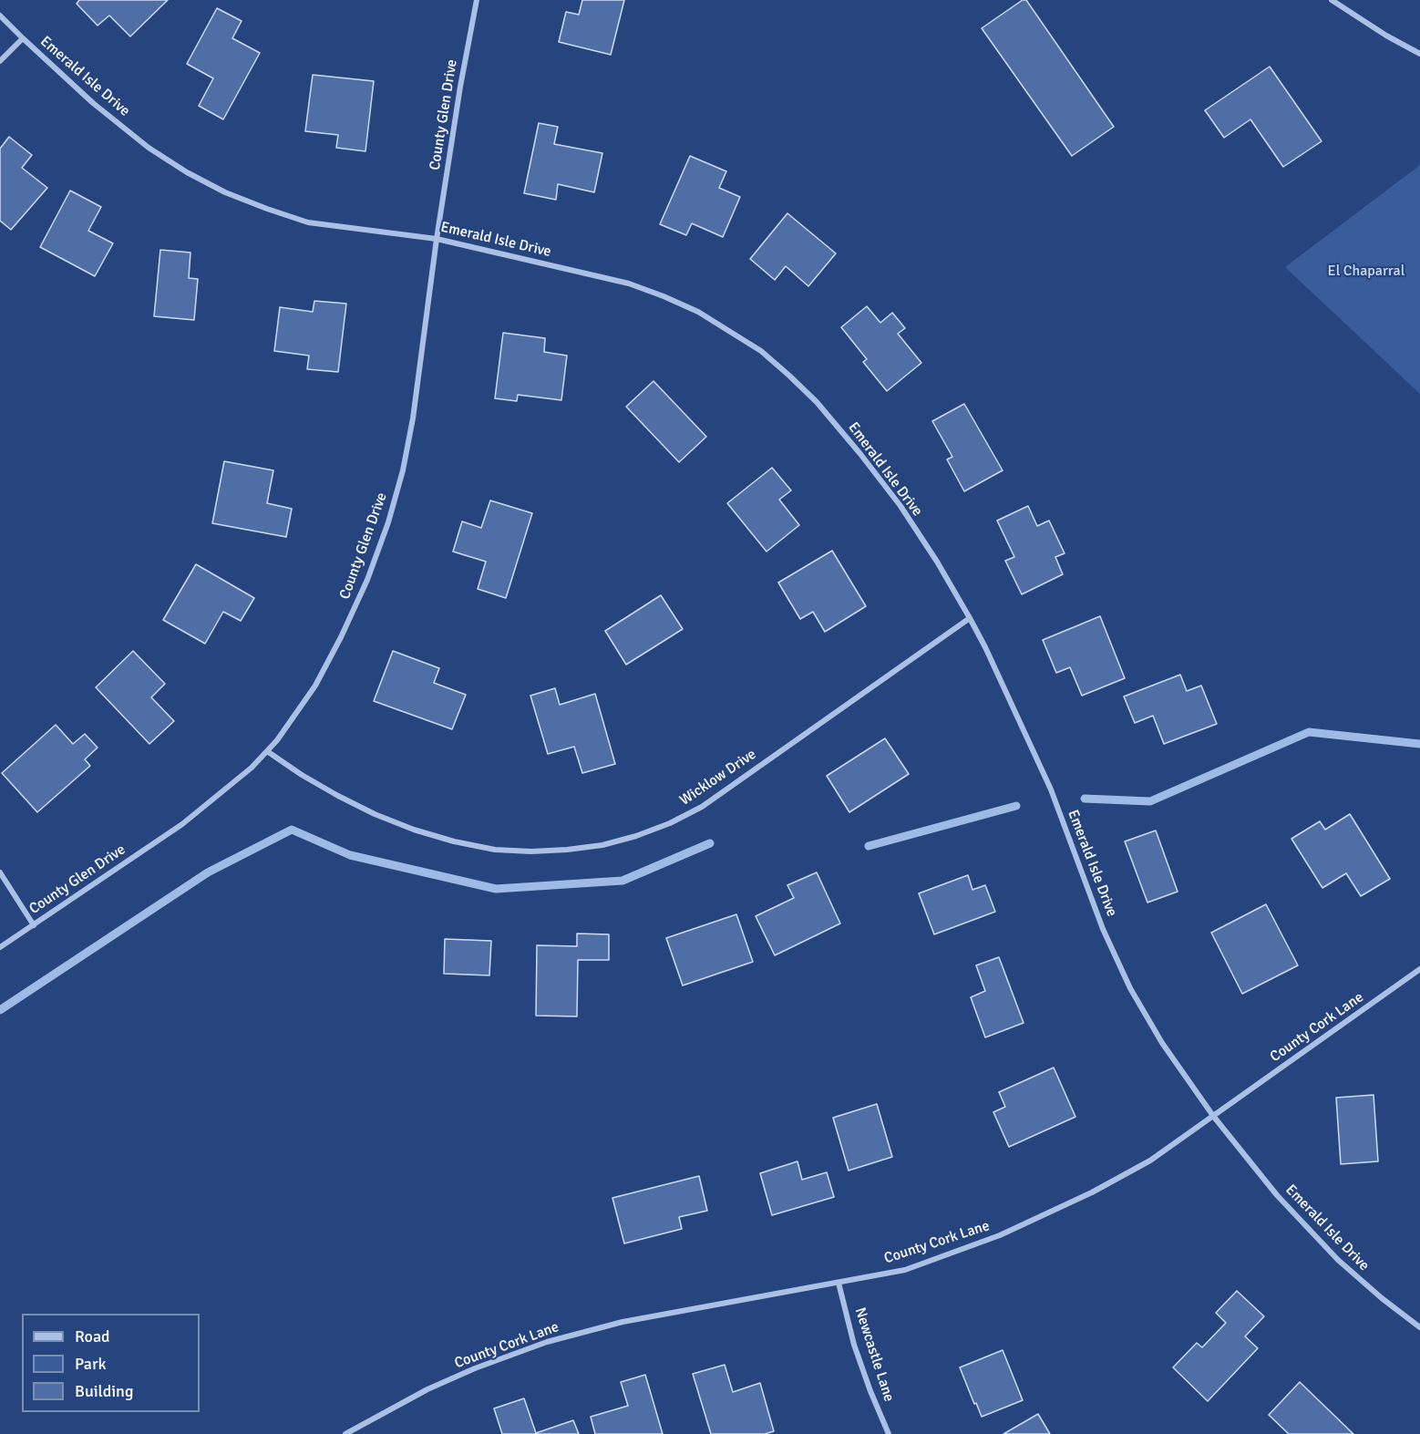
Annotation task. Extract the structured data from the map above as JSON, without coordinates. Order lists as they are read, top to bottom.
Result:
{
  "streets": {
    "street": [
      "Emerald Isle Drive",
      "County Glen Drive",
      "Wicklow Drive",
      "County Cork Lane",
      "Newcastle Lane"
    ]
  },
  "crossings": [
    ["Emerald Isle Drive", "County Glen Drive"],
    ["Emerald Isle Drive", "Wicklow Drive"],
    ["Emerald Isle Drive", "County Cork Lane"],
    ["County Glen Drive", "Wicklow Drive"],
    ["County Cork Lane", "Newcastle Lane"]
  ],
  "parks": ["El Chaparral"],
  "legend": ["Road", "Park", "Building"]
}
